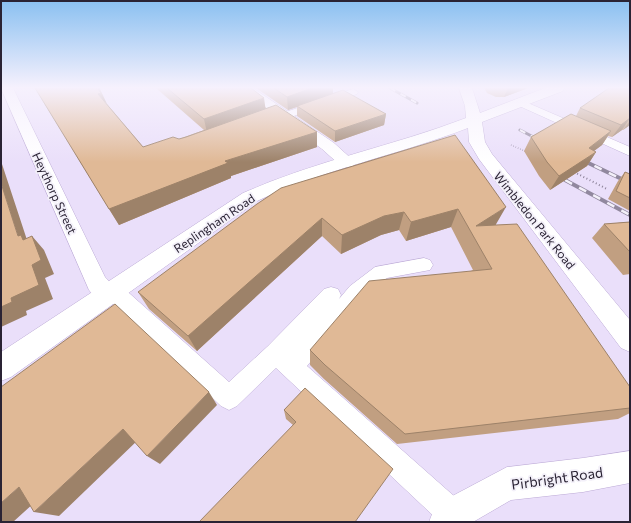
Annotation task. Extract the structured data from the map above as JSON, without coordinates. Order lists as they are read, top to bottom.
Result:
{
  "streets": {
    "street": [
      "Heythorp Street",
      "Wimbledon Park Road",
      "Replingham Road",
      "Pirbright Road"
    ]
  },
  "crossings": [
    ["Heythorp Street", "Replingham Road"],
    ["Wimbledon Park Road", "Replingham Road"]
  ]
}
